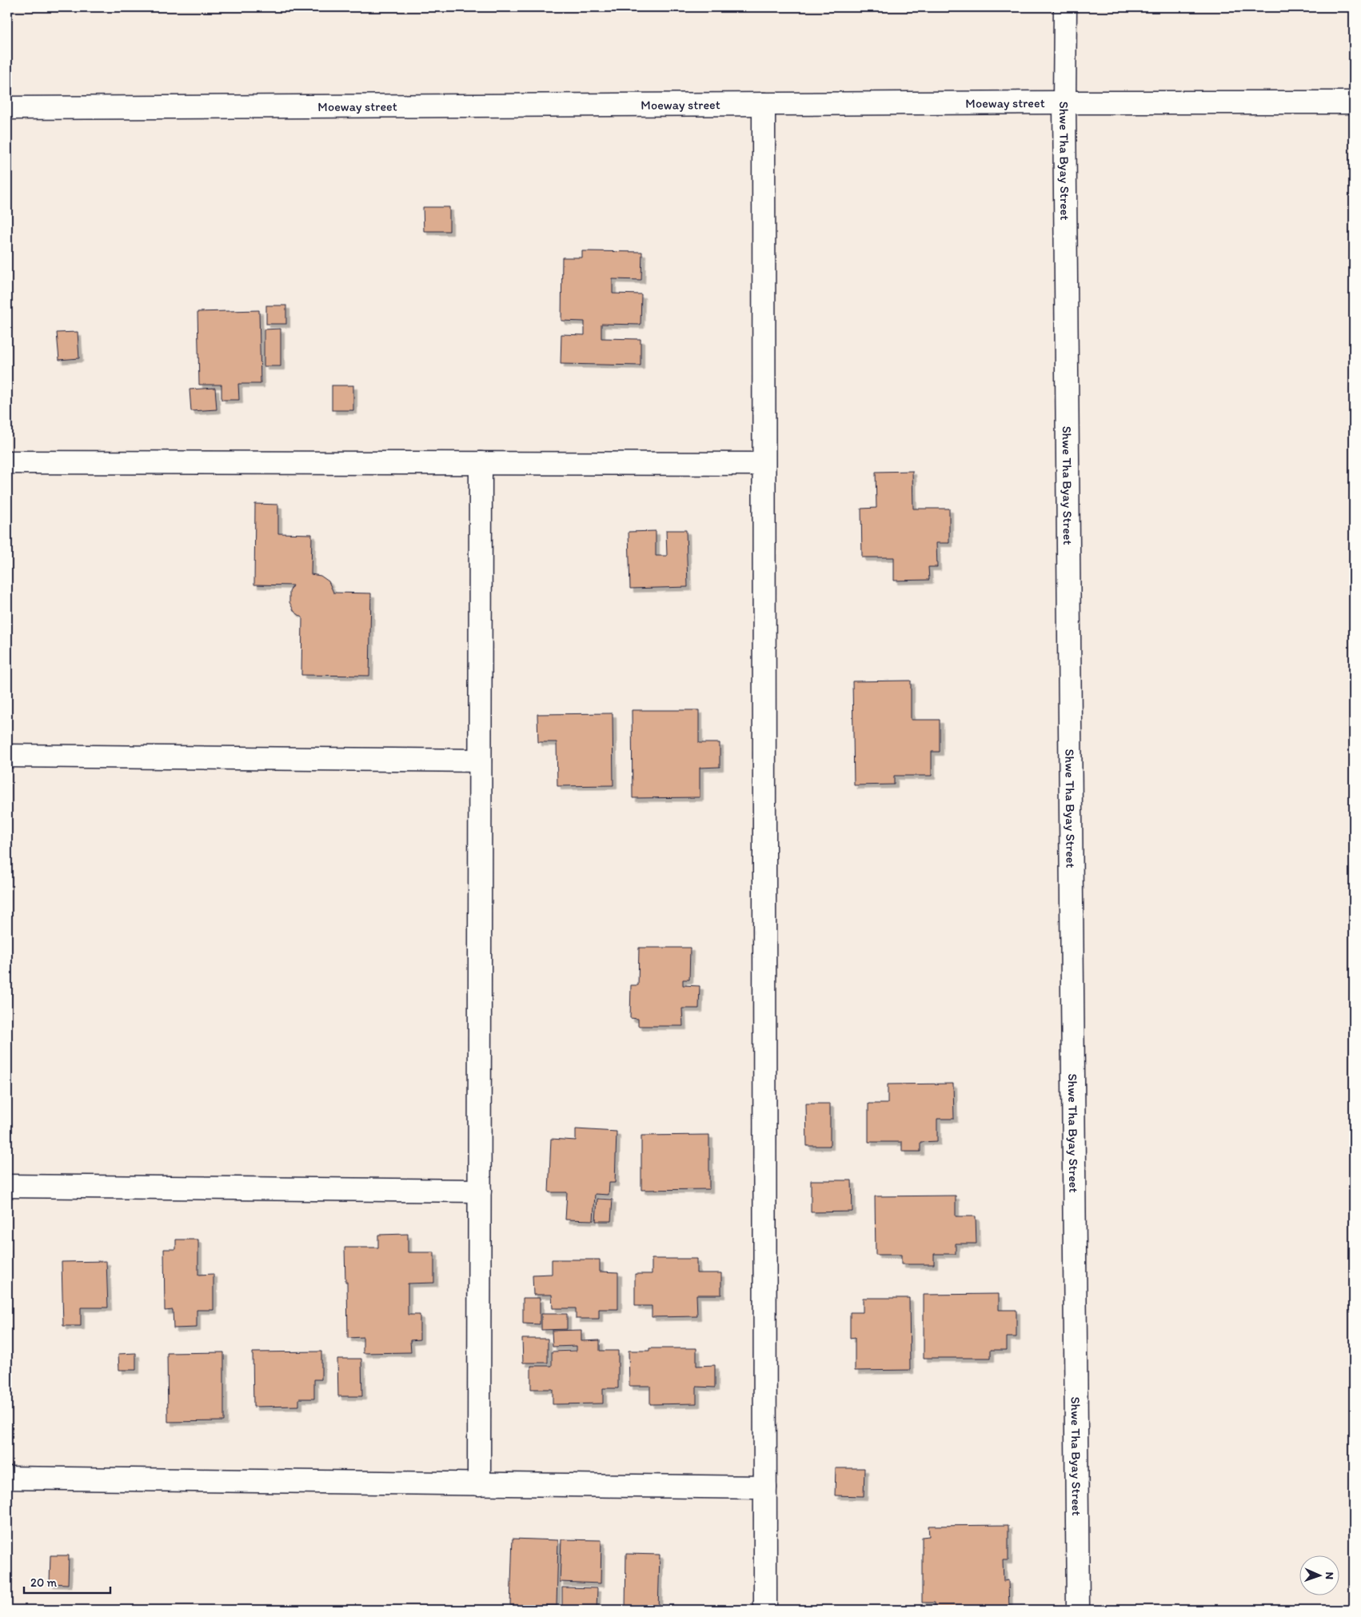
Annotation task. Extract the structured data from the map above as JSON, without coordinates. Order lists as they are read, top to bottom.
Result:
{
  "streets": {
    "street": ["Moeway street", "Shwe Tha Byay Street"]
  },
  "crossings": [
    ["Moeway street", "Shwe Tha Byay Street"]
  ],
  "scale_bar": "20 m",
  "north": "right"
}
